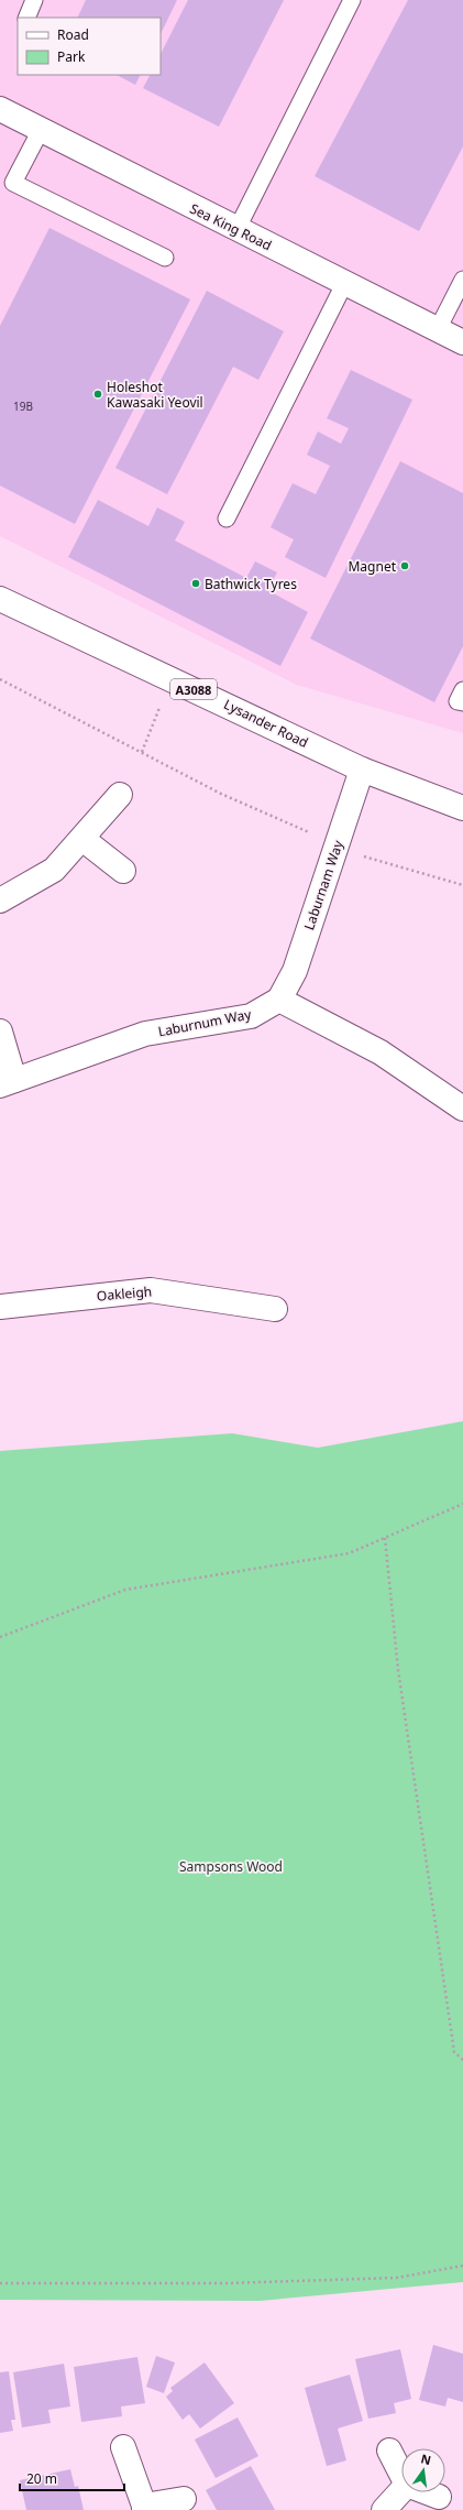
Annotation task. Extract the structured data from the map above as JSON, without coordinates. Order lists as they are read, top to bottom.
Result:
{
  "streets": {
    "street": [
      "Sea King Road",
      "A3088",
      "Lysander Road",
      "Laburnam Way",
      "Laburnum Way",
      "Oakleigh"
    ]
  },
  "crossings": [
    ["Lysander Road", "Laburnam Way"],
    ["Laburnam Way", "Laburnum Way"]
  ],
  "parks": ["Sampsons Wood"],
  "places": ["Holeshot Kawasaki Yeovil", "Magnet", "Bathwick Tyres"],
  "house_numbers": ["19B"],
  "legend": ["Road", "Park"],
  "scale_bar": "20 m",
  "north": "top"
}
